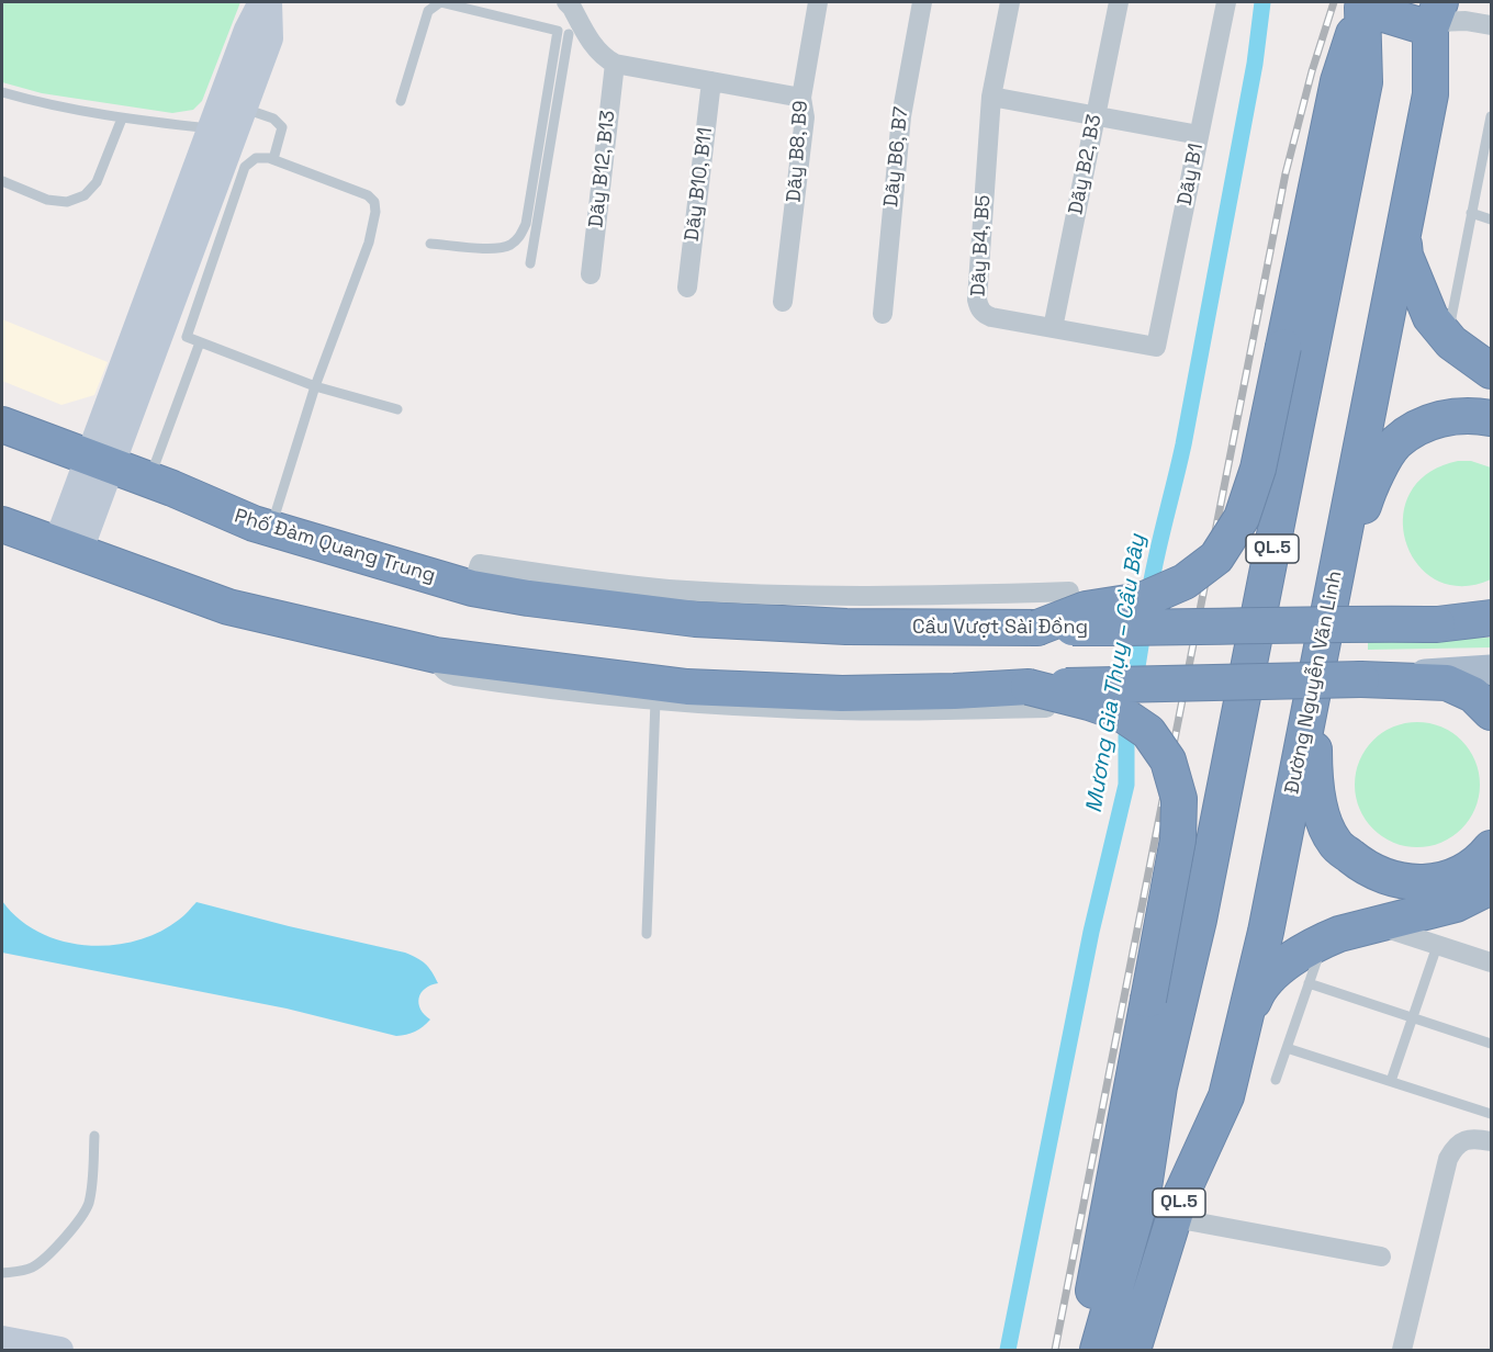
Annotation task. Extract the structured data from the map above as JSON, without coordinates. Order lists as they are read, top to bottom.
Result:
{
  "streets": {
    "highway": [
      "Phố Đàm Quang Trung",
      "QL.5",
      "Cầu Vượt Sài Đồng",
      "Đường Nguyễn Văn Linh"
    ],
    "street": [
      "Dãy B8, B9",
      "Dãy B6, B7",
      "Dãy B2, B3",
      "Dãy B12, B13",
      "Dãy B1",
      "Dãy B10, B11",
      "Dãy B4, B5"
    ]
  },
  "crossings": [
    ["Dãy B2, B3", "Dãy B4, B5"],
    ["Dãy B1", "Dãy B4, B5"],
    ["Phố Đàm Quang Trung", "Cầu Vượt Sài Đồng"]
  ],
  "water": ["Mương Gia Thụy – Cầu Bây"]
}
